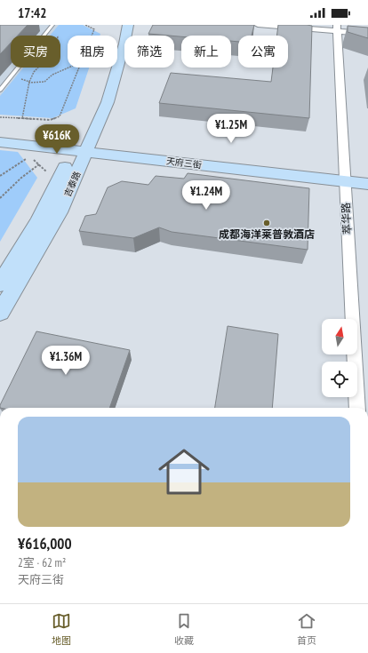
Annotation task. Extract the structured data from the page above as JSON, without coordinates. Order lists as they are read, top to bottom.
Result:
{
  "streets": {
    "street": ["天府三街", "吉泰路", "萃华路"]
  },
  "crossings": [
    ["天府三街", "吉泰路"],
    ["天府三街", "萃华路"]
  ],
  "places": ["成都海洋莱普敦酒店"],
  "north": "top",
  "page": {
    "status": "17:42",
    "chip": [
      "买房",
      "租房",
      "筛选",
      "新上",
      "公寓"
    ],
    "price": [
      "¥1.25M",
      "¥616K",
      "¥1.24M",
      "¥1.36M"
    ],
    "list": [
      {
        "name": "¥616,000",
        "note": "2室 · 62 m² · 天府三街"
      }
    ],
    "tabs": ["地图", "收藏", "首页"]
  }
}
